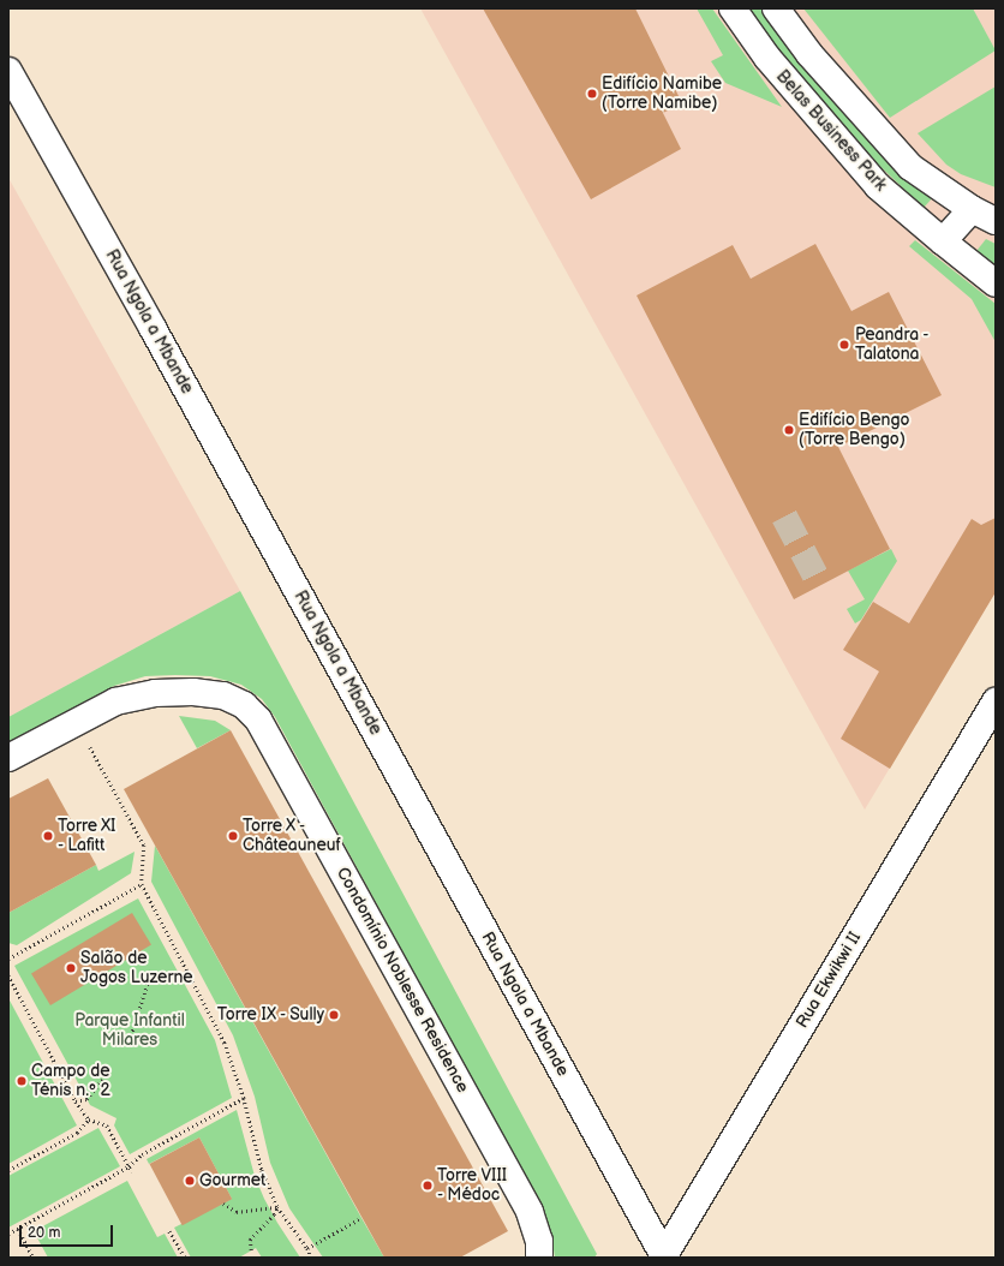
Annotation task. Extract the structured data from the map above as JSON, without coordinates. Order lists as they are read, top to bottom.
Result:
{
  "streets": {
    "street": [
      "Belas Business Park",
      "Rua Ngola a Mbande",
      "Condomínio Noblesse Residence",
      "Rua Ekwikwi II"
    ]
  },
  "crossings": [
    ["Rua Ngola a Mbande", "Rua Ekwikwi II"]
  ],
  "parks": ["Parque Infantil Milares"],
  "places": [
    "Edifício Namibe (Torre Namibe)",
    "Peandra - Talatona",
    "Edifício Bengo (Torre Bengo)",
    "Torre XI - Lafitt",
    "Torre X - Châteauneuf",
    "Salão de Jogos Luzerne",
    "Torre IX - Sully",
    "Campo de Ténis n.º 2",
    "Gourmet",
    "Torre VIII - Médoc"
  ],
  "scale_bar": "20 m"
}
